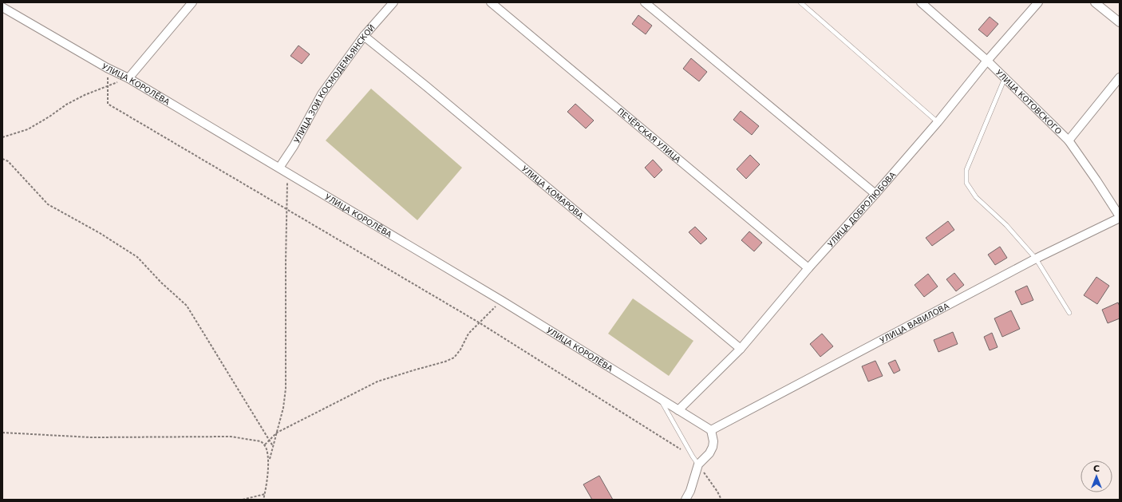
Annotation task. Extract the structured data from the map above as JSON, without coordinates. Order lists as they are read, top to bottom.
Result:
{
  "streets": {
    "street": [
      "УЛИЦА КОРОЛЁВА",
      "УЛИЦА ЗОИ КОСМОДЕМЬЯНСКОЙ",
      "УЛИЦА КОТОВСКОГО",
      "ПЕЧЁРСКАЯ УЛИЦА",
      "УЛИЦА КОМАРОВА",
      "УЛИЦА ДОБРОЛЮБОВА",
      "УЛИЦА ВАВИЛОВА"
    ]
  },
  "crossings": [
    ["УЛИЦА КОРОЛЁВА", "УЛИЦА ЗОИ КОСМОДЕМЬЯНСКОЙ"],
    ["УЛИЦА КОРОЛЁВА", "УЛИЦА ДОБРОЛЮБОВА"],
    ["УЛИЦА КОРОЛЁВА", "УЛИЦА ВАВИЛОВА"],
    ["УЛИЦА ЗОИ КОСМОДЕМЬЯНСКОЙ", "УЛИЦА КОМАРОВА"],
    ["УЛИЦА КОТОВСКОГО", "УЛИЦА ДОБРОЛЮБОВА"],
    ["УЛИЦА КОТОВСКОГО", "УЛИЦА ВАВИЛОВА"],
    ["ПЕЧЁРСКАЯ УЛИЦА", "УЛИЦА ДОБРОЛЮБОВА"],
    ["УЛИЦА КОМАРОВА", "УЛИЦА ДОБРОЛЮБОВА"]
  ],
  "north": "top"
}
